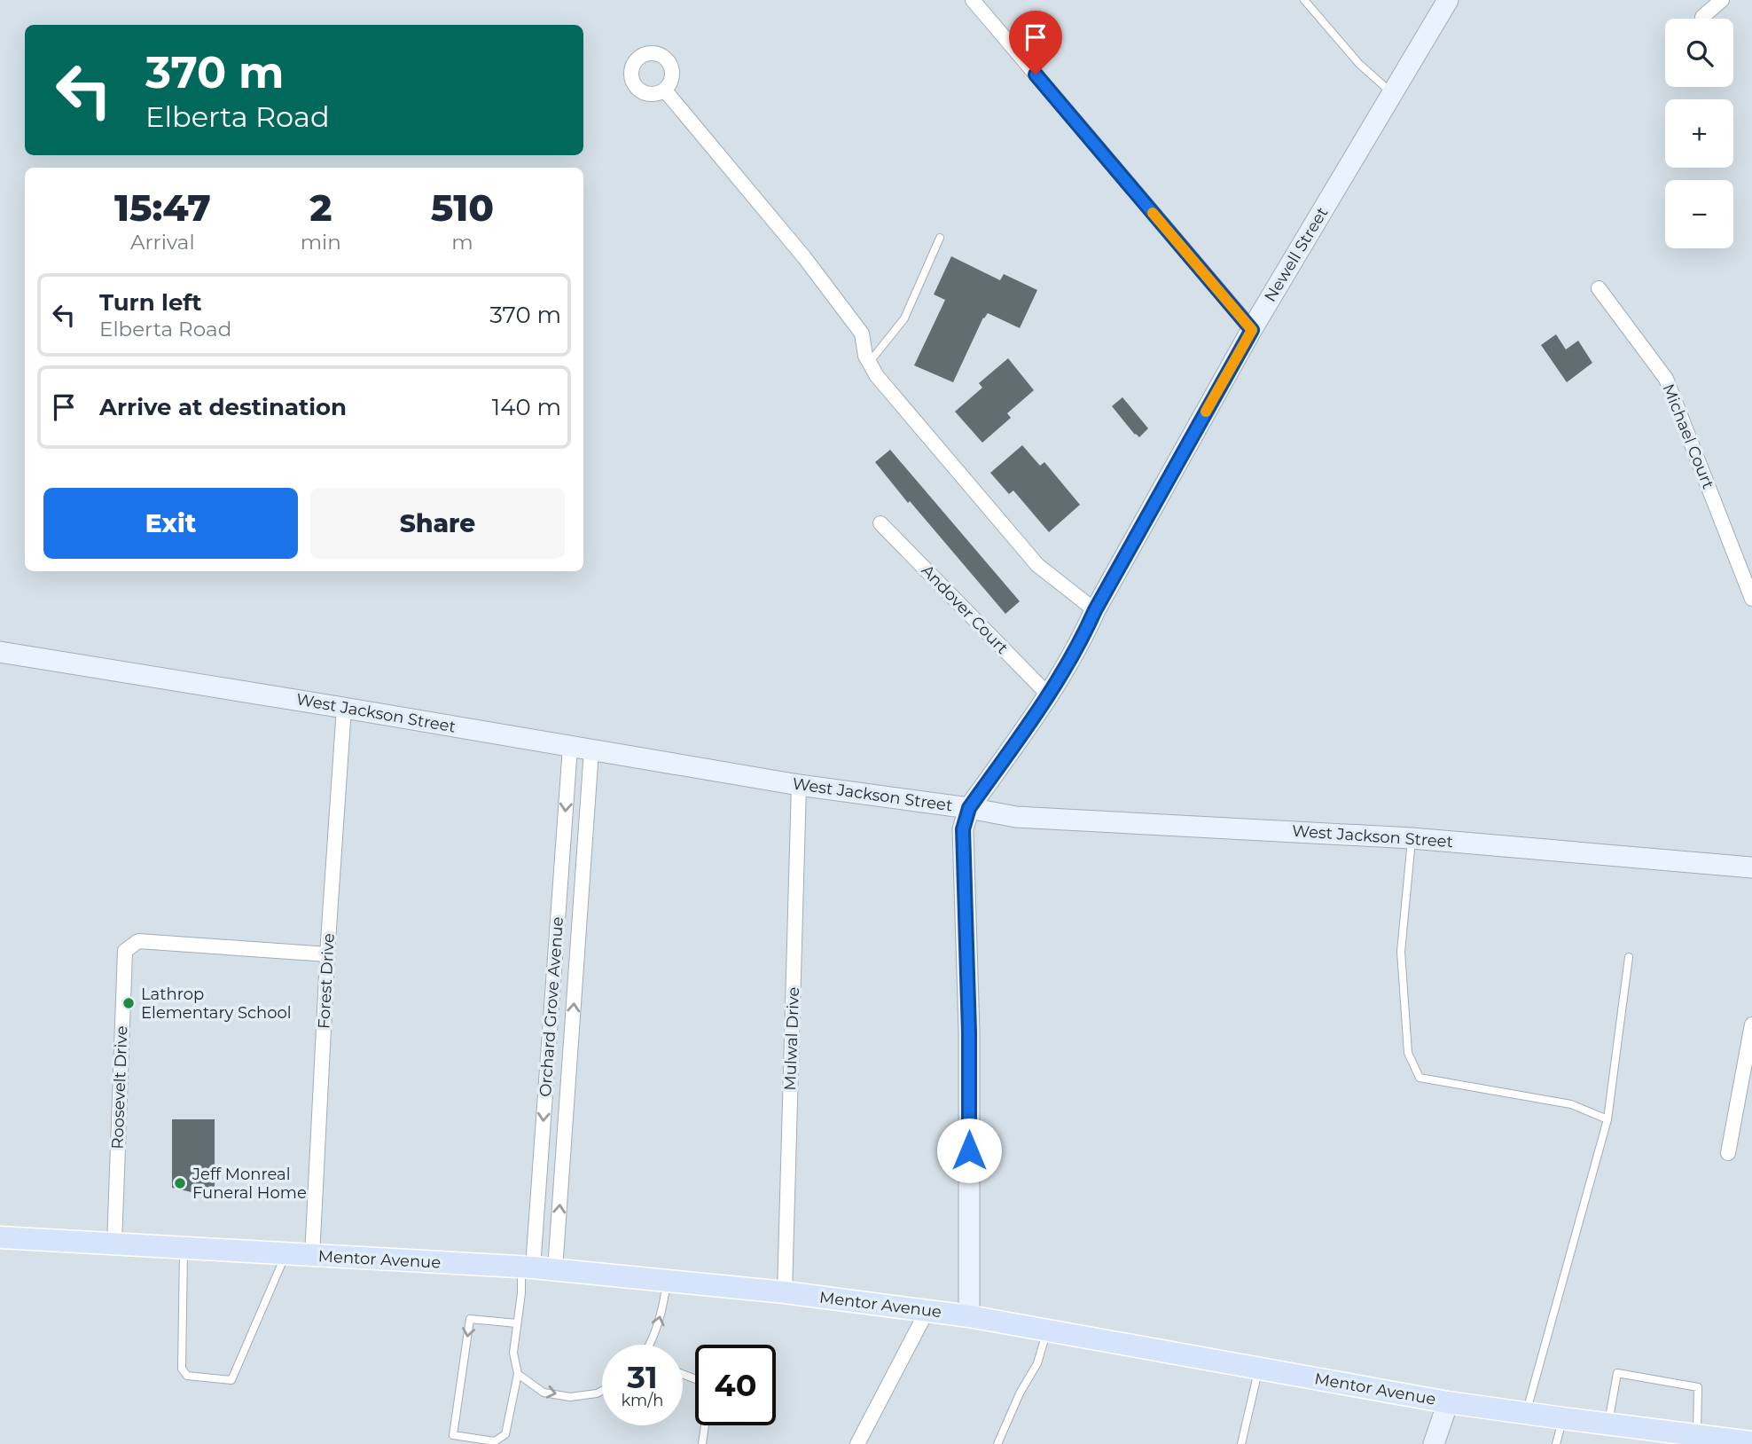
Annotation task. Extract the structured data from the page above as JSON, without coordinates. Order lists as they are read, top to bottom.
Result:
{
  "streets": {
    "main road": ["Mentor Avenue"],
    "street": [
      "Newell Street",
      "Michael Court",
      "Andover Court",
      "West Jackson Street",
      "Forest Drive",
      "Orchard Grove Avenue",
      "Mulwal Drive",
      "Roosevelt Drive"
    ]
  },
  "crossings": [
    ["Newell Street", "Andover Court"],
    ["Newell Street", "West Jackson Street"],
    ["Newell Street", "Mentor Avenue"],
    ["West Jackson Street", "Forest Drive"],
    ["West Jackson Street", "Orchard Grove Avenue"],
    ["West Jackson Street", "Mulwal Drive"],
    ["Forest Drive", "Roosevelt Drive"],
    ["Forest Drive", "Mentor Avenue"],
    ["Orchard Grove Avenue", "Mentor Avenue"],
    ["Mulwal Drive", "Mentor Avenue"],
    ["Roosevelt Drive", "Mentor Avenue"]
  ],
  "places": ["Lathrop Elementary School", "Jeff Monreal Funeral Home"],
  "page": {
    "map_buttons": ["+", "−"],
    "turn": ["370 m", "Elberta Road"],
    "eta": [
      "15:47",
      "Arrival",
      "2",
      "min",
      "510",
      "m"
    ],
    "list": [
      {
        "name": "Turn left",
        "note": "Elberta Road",
        "value": "370 m"
      },
      {
        "name": "Arrive at destination",
        "value": "140 m"
      }
    ],
    "buttons": ["Exit", "Share"],
    "speed": "31 km/h",
    "limit": "40"
  }
}
